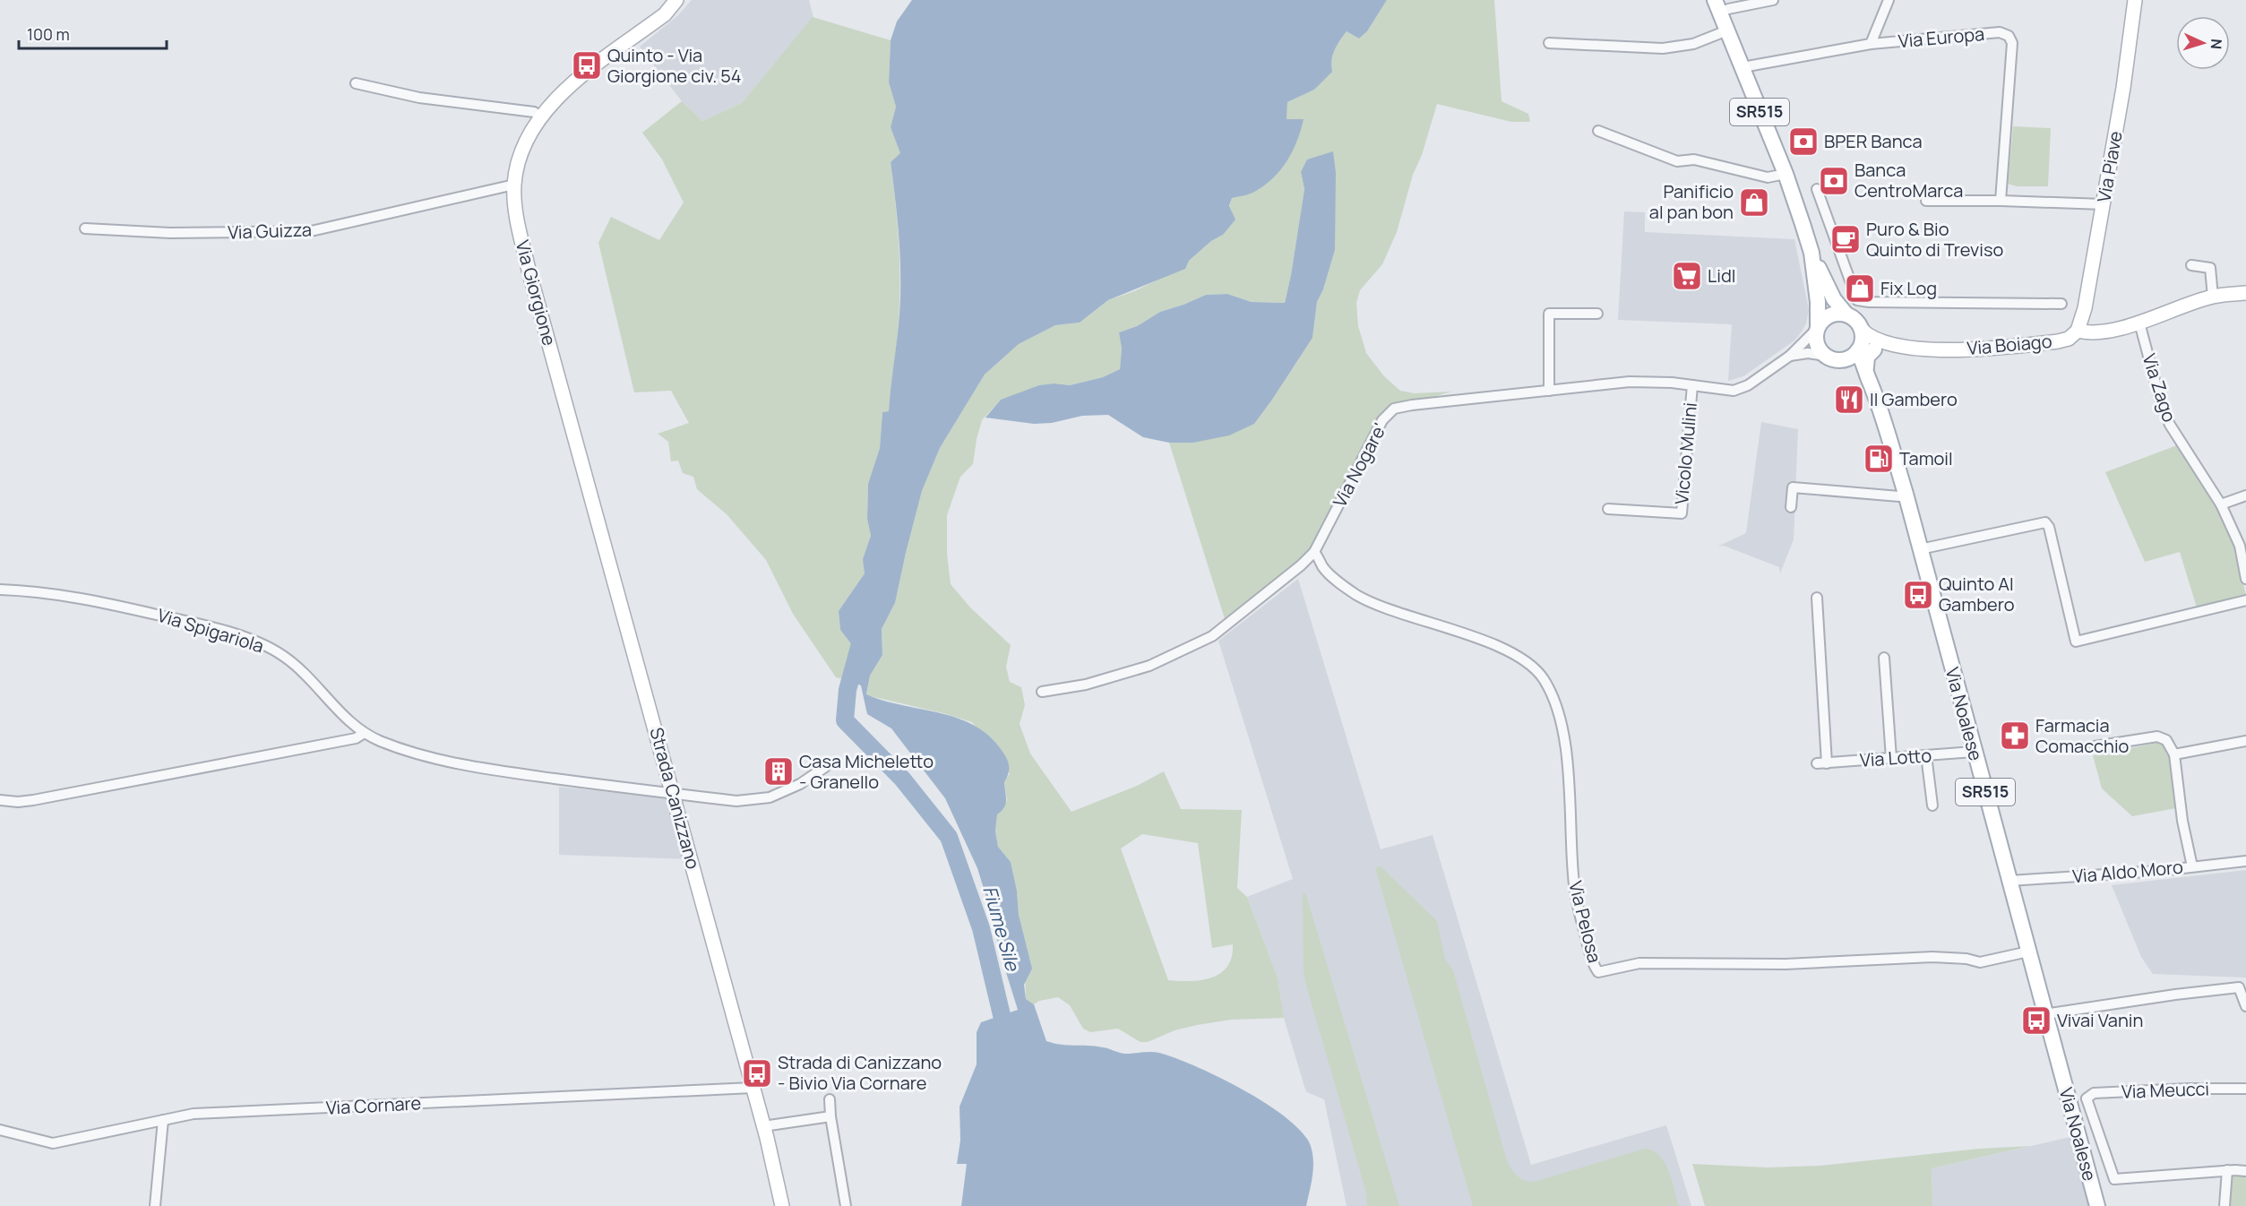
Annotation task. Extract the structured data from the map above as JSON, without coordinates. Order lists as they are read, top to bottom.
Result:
{
  "streets": {
    "main road": ["SR515", "Via Noalese"],
    "street": [
      "Via Europa",
      "Via Piave",
      "Via Guizza",
      "Via Giorgione",
      "Via Boiago",
      "Via Zago",
      "Vicolo Mulini",
      "Via Nogare'",
      "Via Spigariola",
      "Via Lotto",
      "Strada Canizzano",
      "Via Aldo Moro",
      "Via Pelosa",
      "Via Meucci",
      "Via Cornare"
    ]
  },
  "crossings": [
    ["Via Europa", "SR515"],
    ["SR515", "Via Boiago"],
    ["SR515", "Via Nogare'"],
    ["SR515", "Via Noalese"],
    ["Via Piave", "Via Boiago"],
    ["Via Guizza", "Via Giorgione"],
    ["Via Giorgione", "Strada Canizzano"],
    ["Via Boiago", "Via Zago"],
    ["Via Boiago", "Via Nogare'"],
    ["Via Boiago", "Via Noalese"],
    ["Vicolo Mulini", "Via Nogare'"],
    ["Via Nogare'", "Via Noalese"],
    ["Via Nogare'", "Via Pelosa"],
    ["Via Spigariola", "Strada Canizzano"],
    ["Via Noalese", "Via Lotto"],
    ["Via Noalese", "Via Aldo Moro"],
    ["Via Noalese", "Via Pelosa"],
    ["Via Noalese", "Via Meucci"],
    ["Strada Canizzano", "Via Cornare"]
  ],
  "water": ["Fiume Sile"],
  "places": {
    "bus stop": [
      "Quinto - Via Giorgione civ. 54",
      "Quinto Al Gambero",
      "Vivai Vanin",
      "Strada di Canizzano - Bivio Via Cornare"
    ],
    "bank": ["BPER Banca", "Banca CentroMarca"],
    "shop": ["Panificio al pan bon", "Fix Log"],
    "cafe": ["Puro & Bio Quinto di Treviso"],
    "supermarket": ["Lidl"],
    "restaurant": ["Il Gambero"],
    "fuel station": ["Tamoil"],
    "pharmacy": ["Farmacia Comacchio"],
    "building": ["Casa Micheletto - Granello"]
  },
  "scale_bar": "100 m",
  "north": "right"
}
